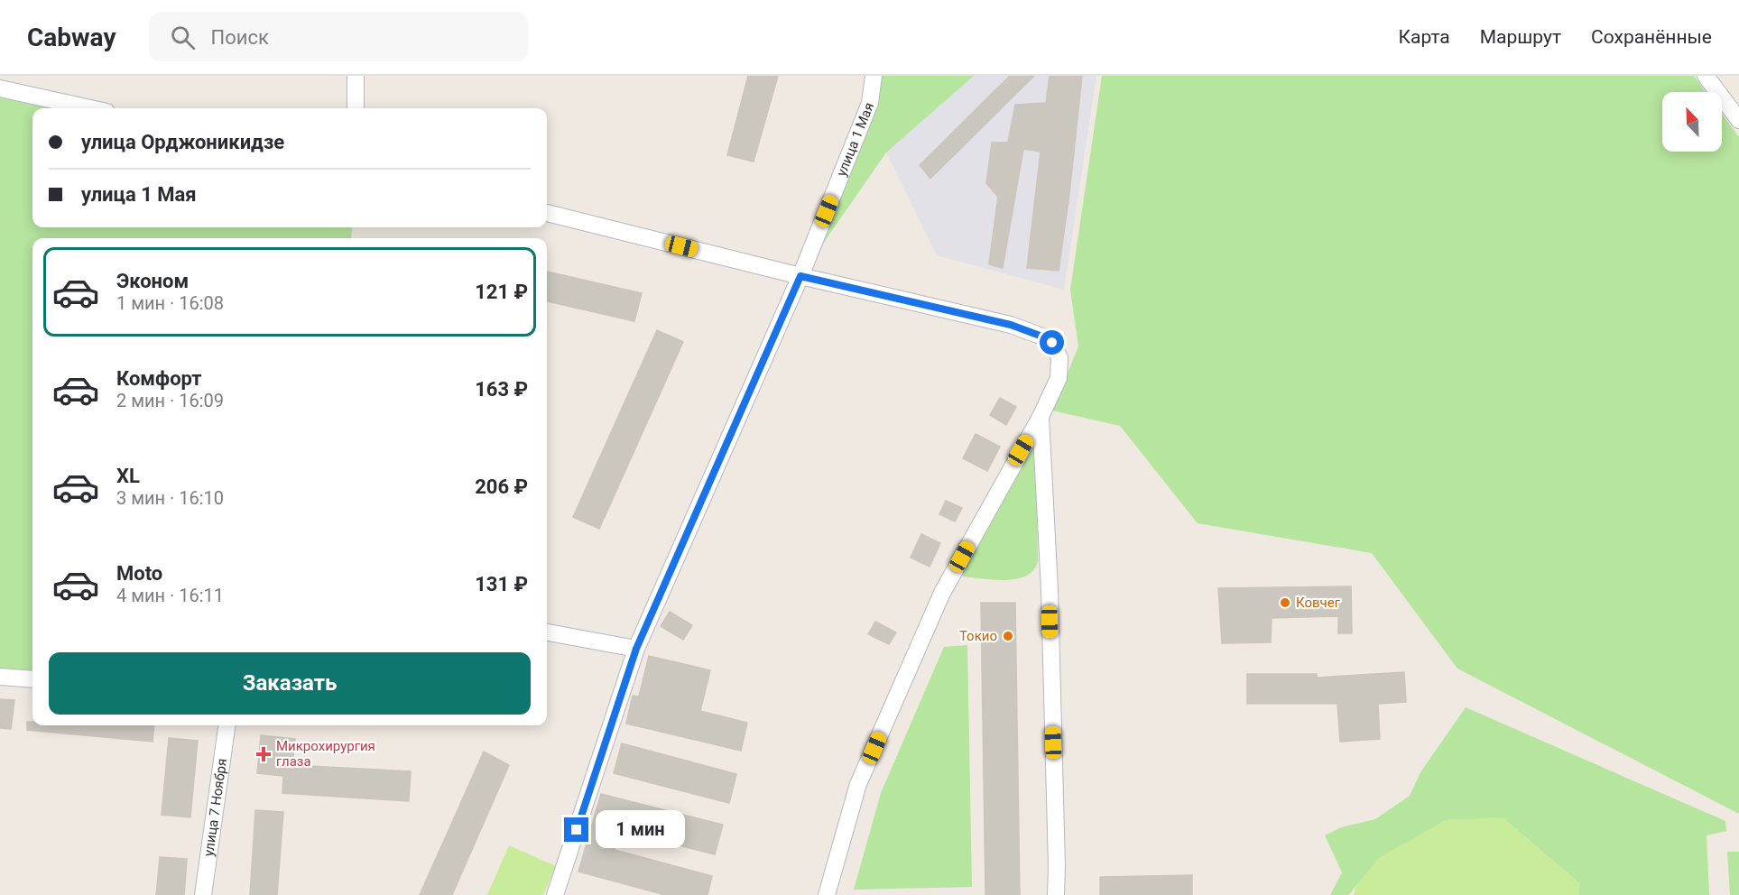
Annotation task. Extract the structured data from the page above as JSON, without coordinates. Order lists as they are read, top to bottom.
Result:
{
  "streets": {
    "street": ["улица 1 Мая", "улица 7 Ноября"]
  },
  "places": {
    "other": ["Ковчег", "Токио"],
    "health": ["Микрохирургия глаза"]
  },
  "north": "top left",
  "page": {
    "header": "Cabway",
    "search": "Поиск",
    "nav": ["Карта", "Маршрут", "Сохранённые"],
    "banner": ["улица Орджоникидзе", "улица 1 Мая"],
    "list": [
      {
        "name": "Эконом",
        "note": "1 мин · 16:08",
        "value": "121 ₽"
      },
      {
        "name": "Комфорт",
        "note": "2 мин · 16:09",
        "value": "163 ₽"
      },
      {
        "name": "XL",
        "note": "3 мин · 16:10",
        "value": "206 ₽"
      },
      {
        "name": "Moto",
        "note": "4 мин · 16:11",
        "value": "131 ₽"
      }
    ],
    "buttons": "Заказать",
    "bubble": "1 мин"
  }
}
